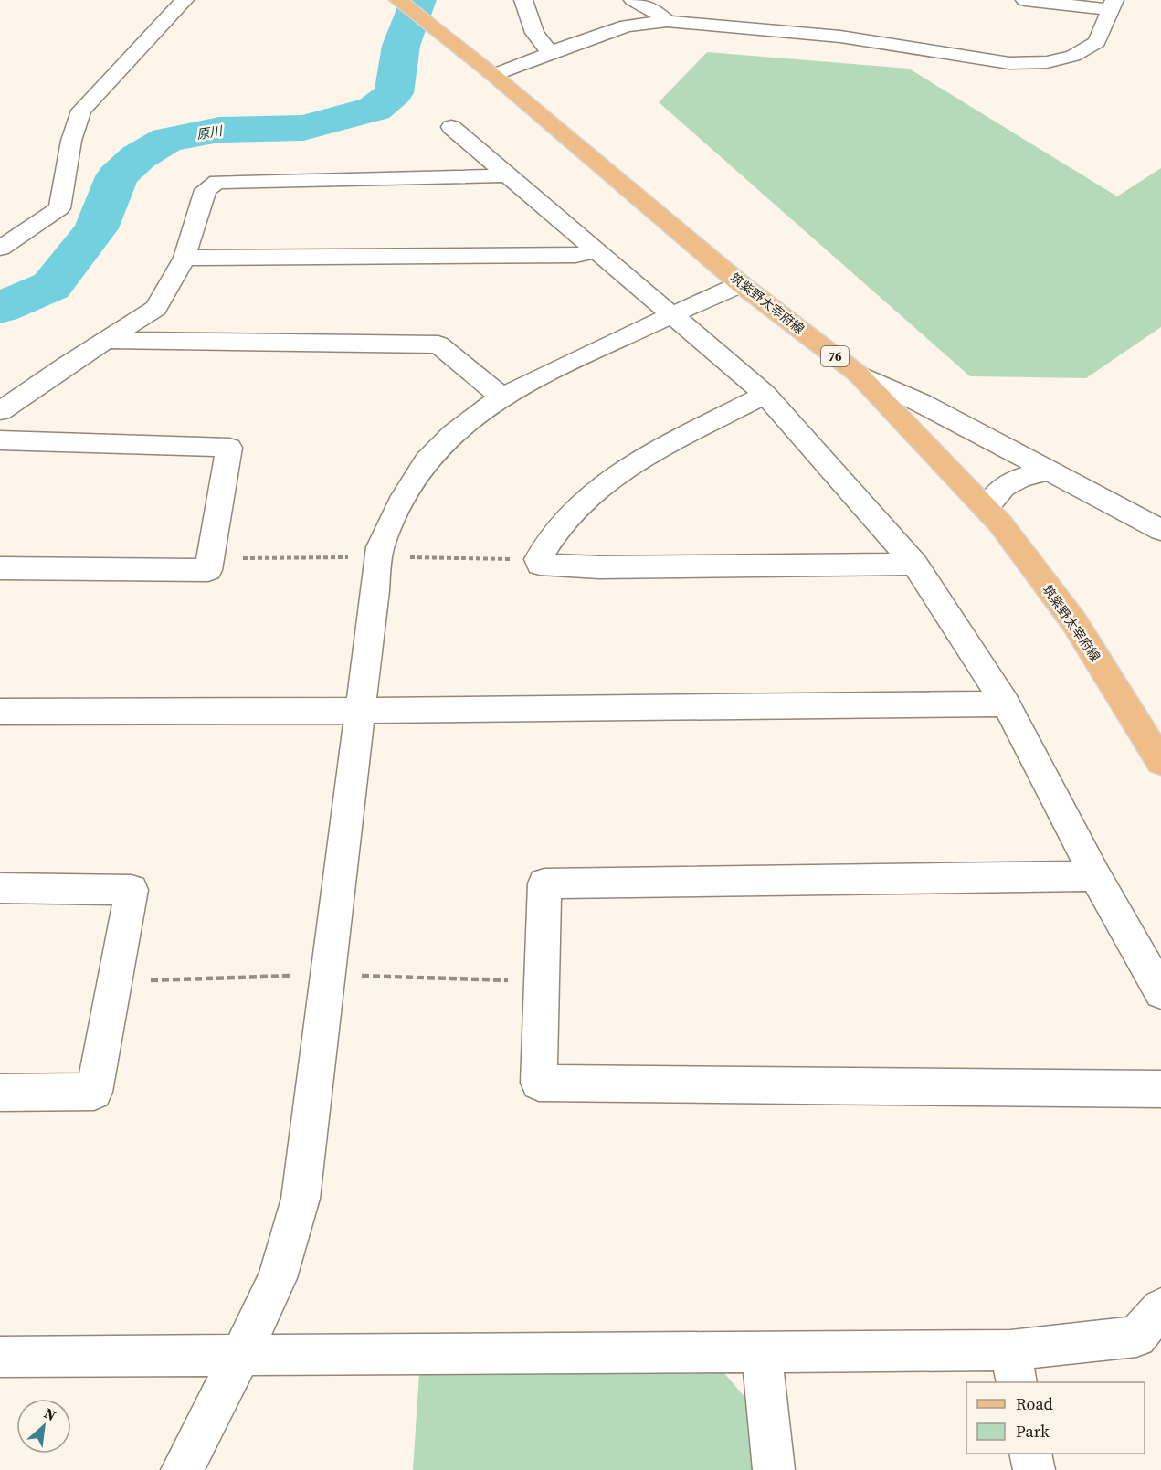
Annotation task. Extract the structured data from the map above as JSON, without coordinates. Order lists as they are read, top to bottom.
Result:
{
  "streets": {
    "main road": ["筑紫野太宰府線", "76"]
  },
  "water": ["原川"],
  "legend": ["Road", "Park"],
  "north": "top right"
}
